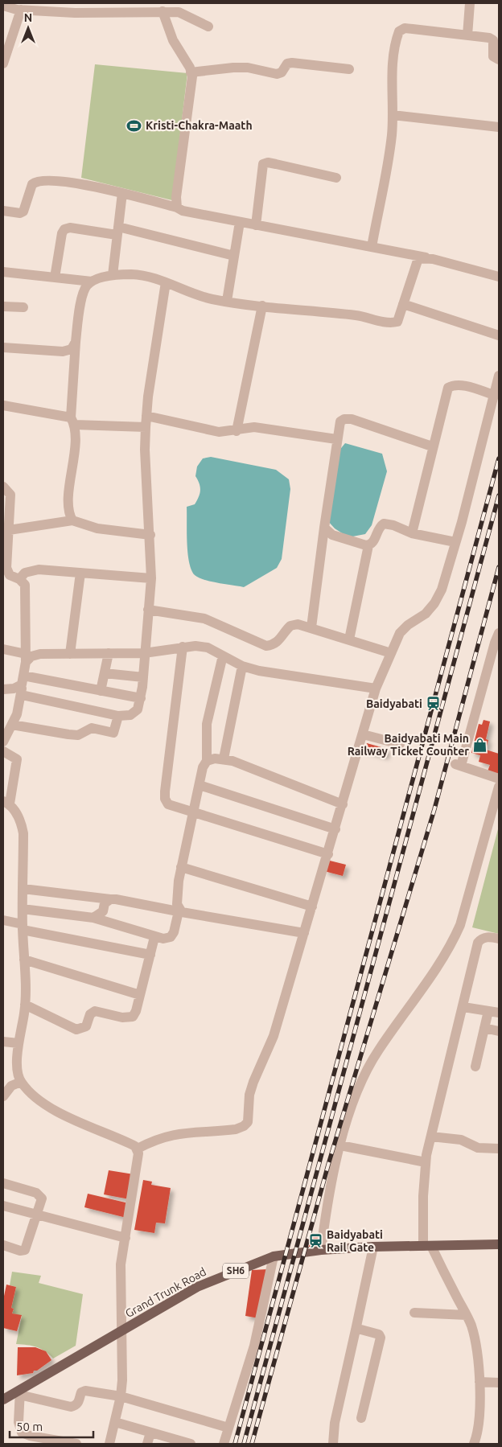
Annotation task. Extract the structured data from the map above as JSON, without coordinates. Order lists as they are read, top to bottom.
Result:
{
  "streets": {
    "main road": ["SH6", "Grand Trunk Road"]
  },
  "places": {
    "sports": ["Kristi-Chakra-Maath"],
    "station": ["Baidyabati", "Baidyabati Rail Gate"],
    "shop": ["Baidyabati Main Railway Ticket Counter"]
  },
  "scale_bar": "50 m",
  "north": "top"
}
